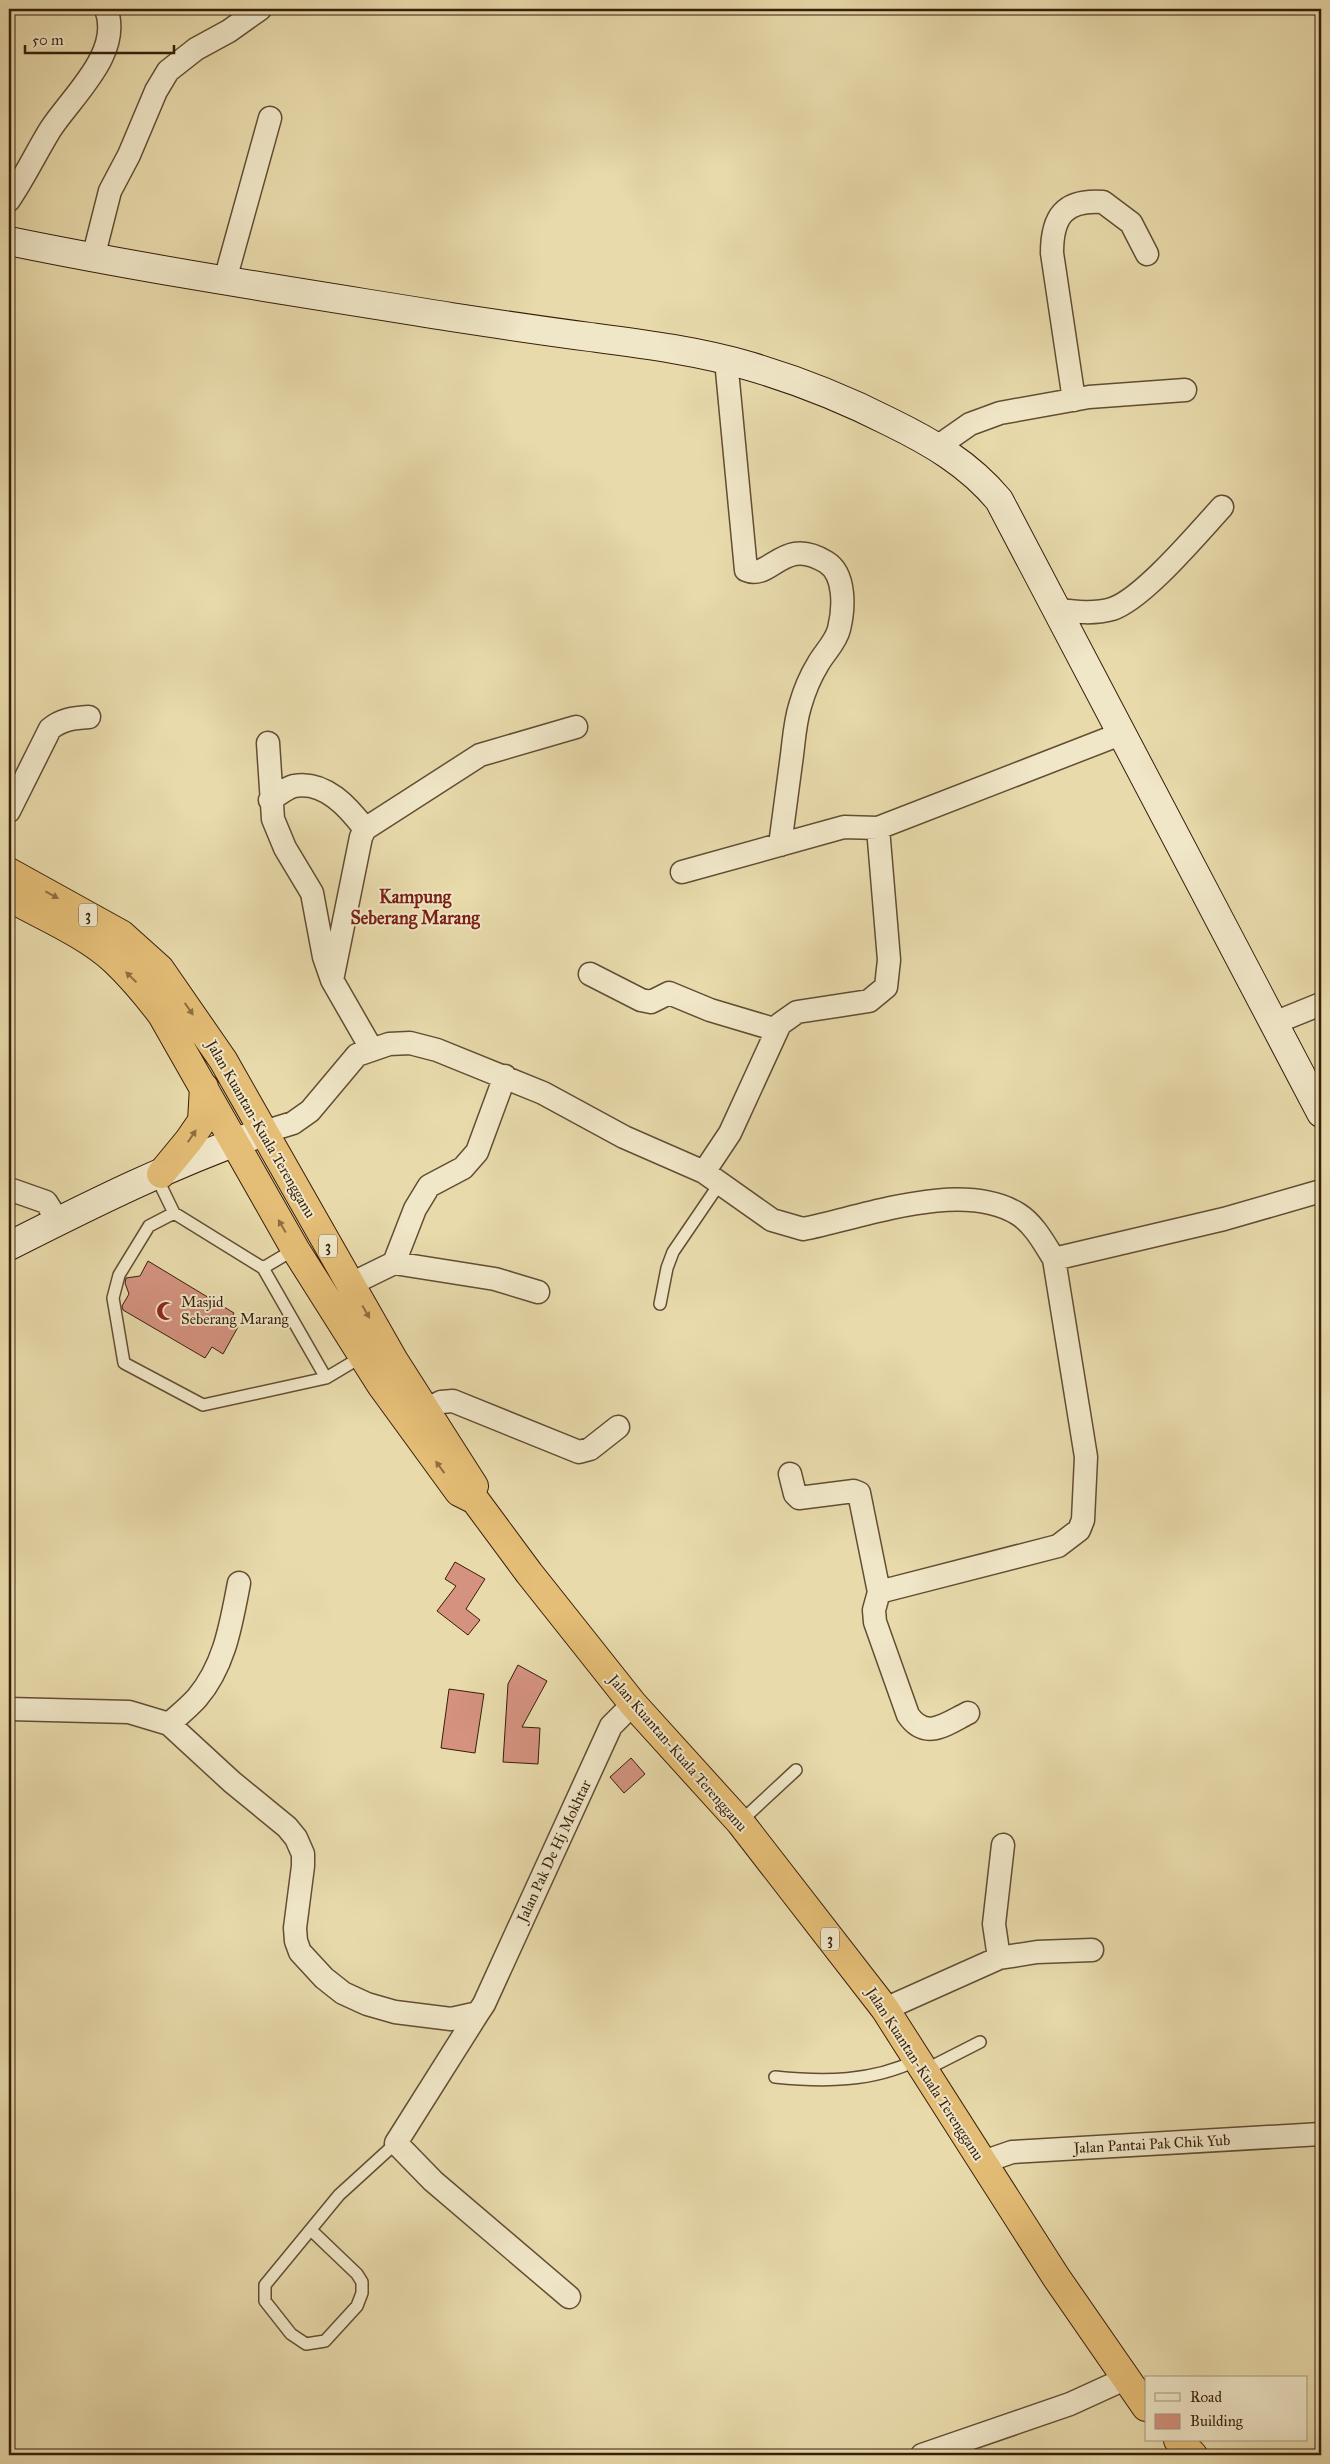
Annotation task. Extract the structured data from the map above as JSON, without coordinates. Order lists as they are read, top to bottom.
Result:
{
  "streets": {
    "highway": ["3", "Jalan Kuantan-Kuala Terengganu"],
    "street": ["Jalan Pak De Hj Mokhtar", "Jalan Pantai Pak Chik Yub"]
  },
  "crossings": [
    ["Jalan Kuantan-Kuala Terengganu", "Jalan Pak De Hj Mokhtar"],
    ["Jalan Kuantan-Kuala Terengganu", "Jalan Pantai Pak Chik Yub"]
  ],
  "districts": ["Kampung Seberang Marang"],
  "places": {
    "mosque": ["Masjid Seberang Marang"]
  },
  "legend": ["Road", "Building"],
  "scale_bar": "50 m"
}
